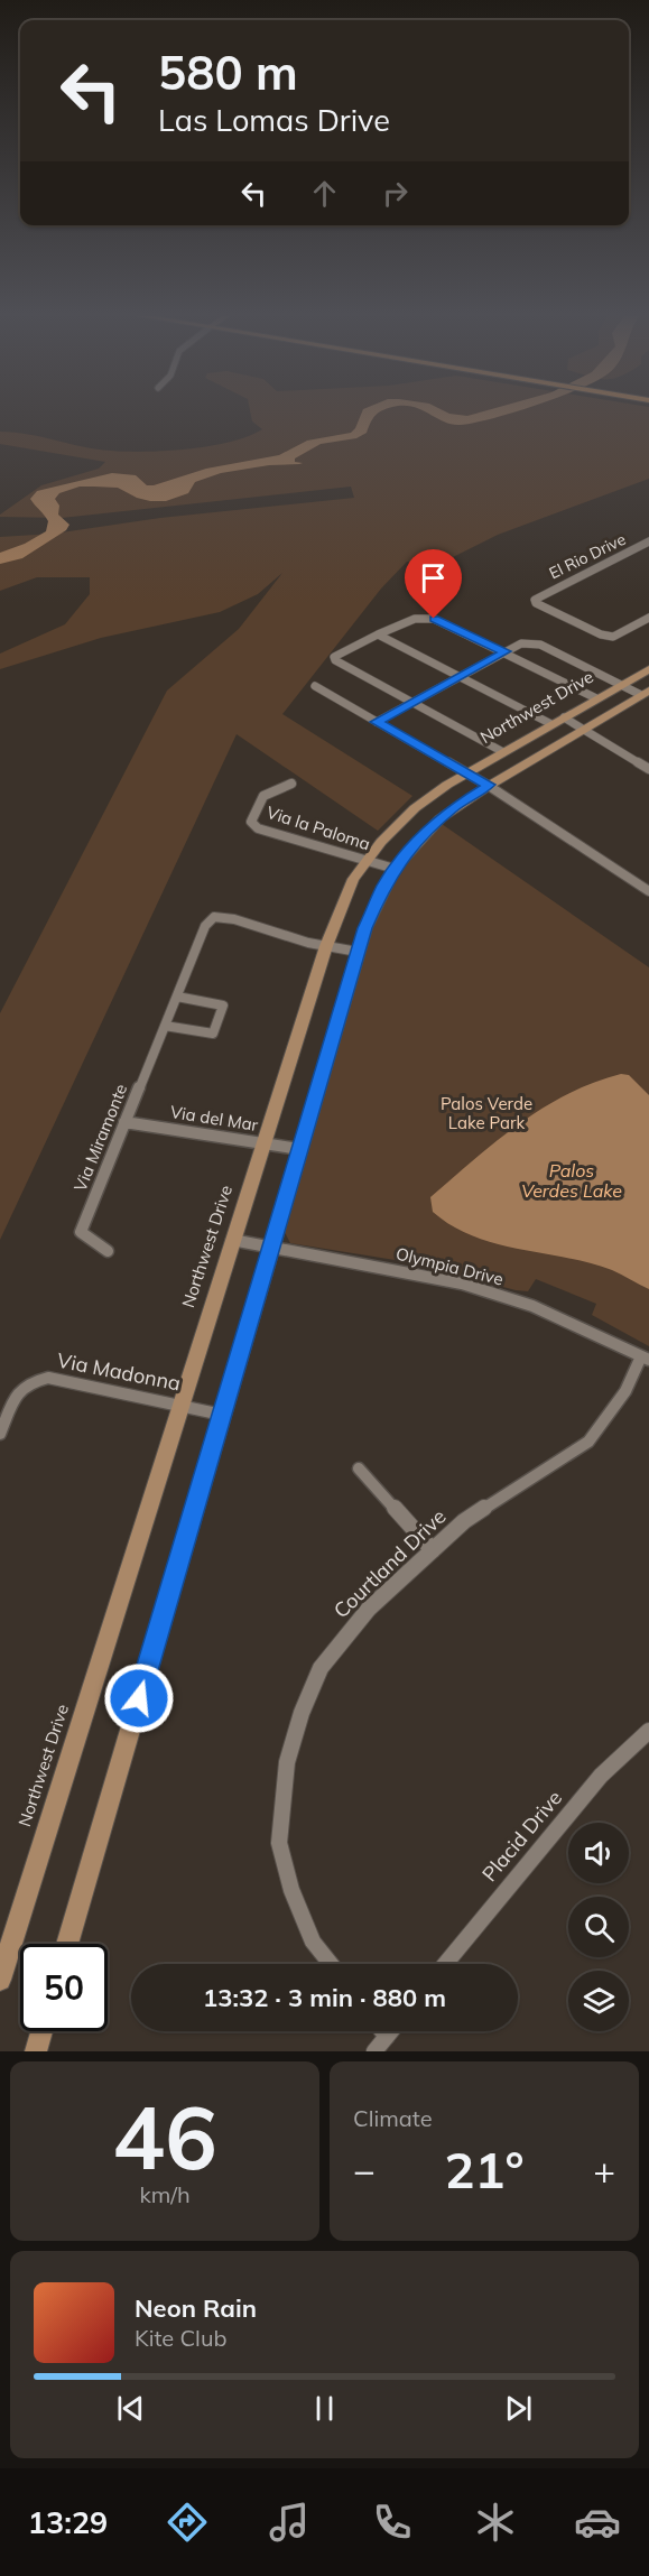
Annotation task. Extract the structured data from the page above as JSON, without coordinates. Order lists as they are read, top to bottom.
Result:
{
  "streets": {
    "main road": ["Northwest Drive"],
    "street": [
      "El Rio Drive",
      "Via la Paloma",
      "Via del Mar",
      "Via Miramonte",
      "Olympia Drive",
      "Via Madonna",
      "Courtland Drive",
      "Placid Drive"
    ]
  },
  "crossings": [
    ["Northwest Drive", "Via la Paloma"],
    ["Northwest Drive", "Via del Mar"],
    ["Northwest Drive", "Via Miramonte"],
    ["Northwest Drive", "Olympia Drive"],
    ["Northwest Drive", "Via Madonna"],
    ["Via del Mar", "Via Miramonte"],
    ["Olympia Drive", "Courtland Drive"]
  ],
  "water": ["Palos Verdes Lake"],
  "parks": ["Palos Verde Lake Park"],
  "page": {
    "turn": ["580 m", "Las Lomas Drive"],
    "limit": "50",
    "trip": "13:32 · 3 min · 880 m",
    "tile": [
      ["46", "km/h"],
      "Climate"
    ],
    "heat": ["−", "21°", "+"],
    "song": ["Neon Rain", "Kite Club"],
    "tabs": "13:29"
  }
}
